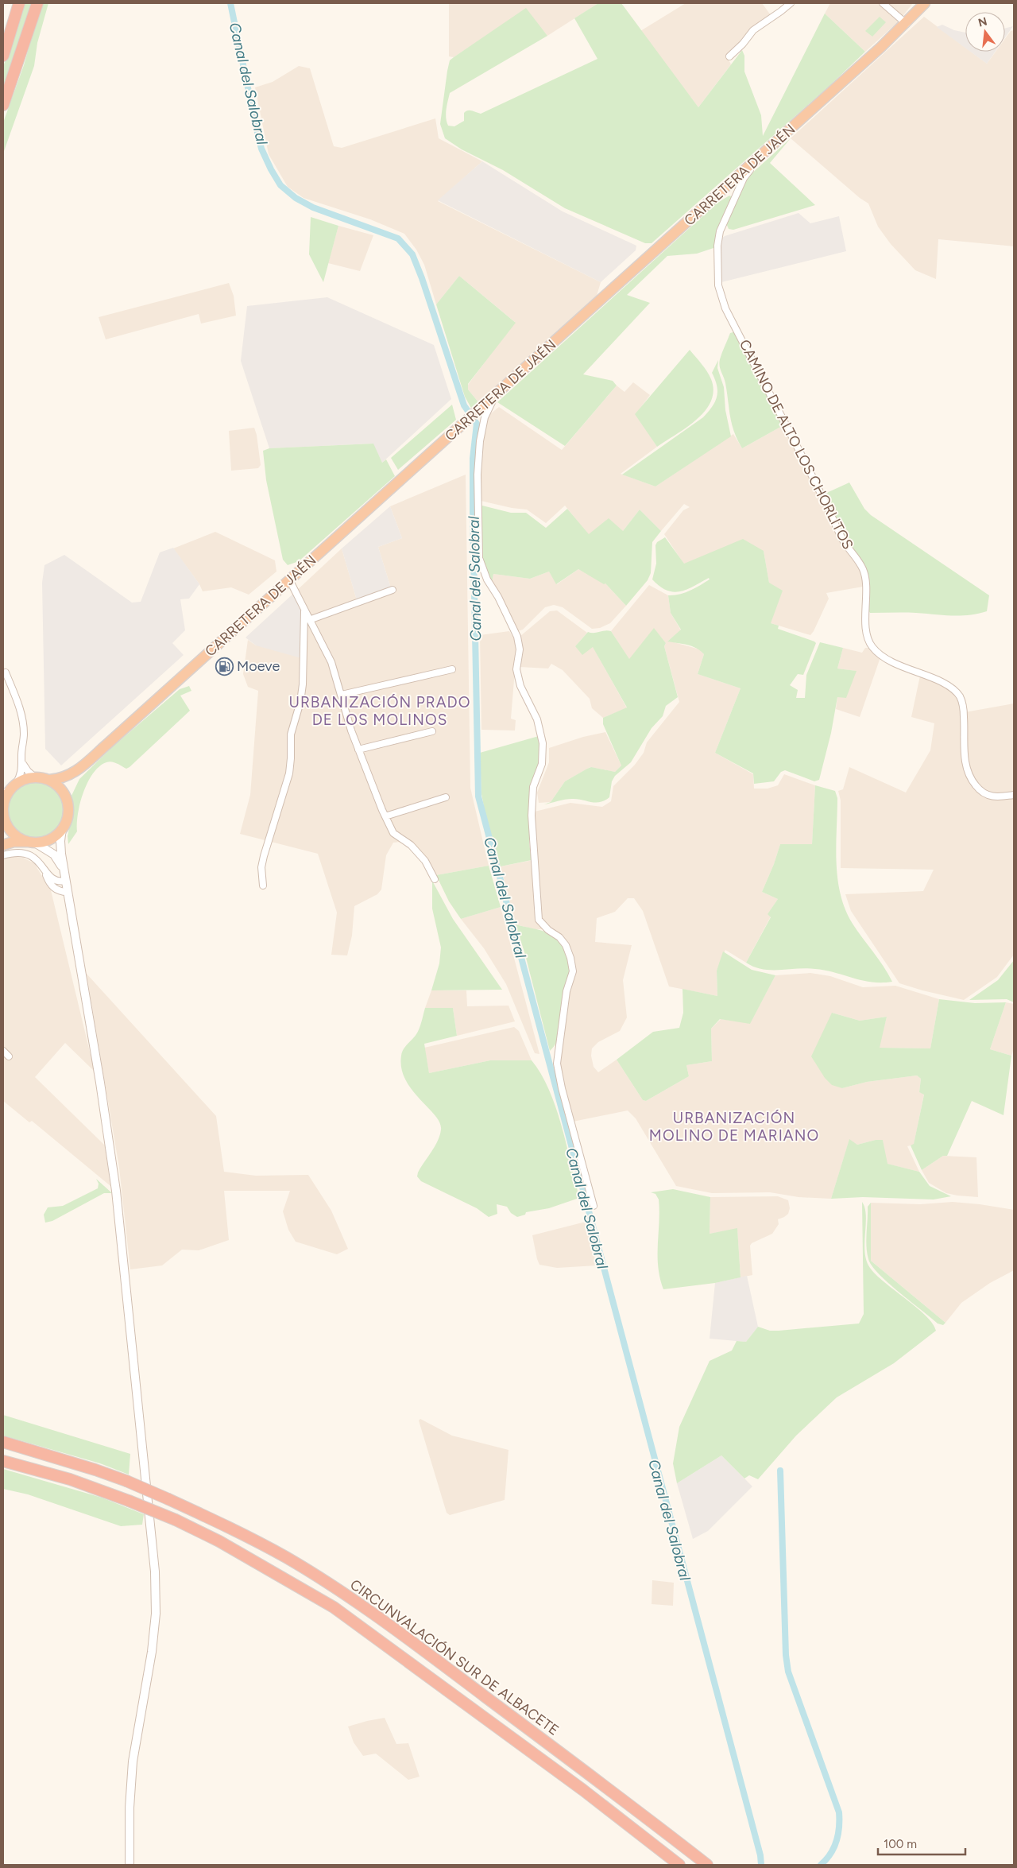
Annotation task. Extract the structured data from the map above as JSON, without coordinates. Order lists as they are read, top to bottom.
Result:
{
  "streets": {
    "highway": ["CARRETERA DE JAÉN", "CIRCUNVALACIÓN SUR DE ALBACETE"],
    "street": ["CAMINO DE ALTO LOS CHORLITOS"]
  },
  "crossings": [
    ["CARRETERA DE JAÉN", "CAMINO DE ALTO LOS CHORLITOS"]
  ],
  "districts": ["URBANIZACIÓN PRADO DE LOS MOLINOS", "URBANIZACIÓN MOLINO DE MARIANO"],
  "water": ["Canal del Salobral"],
  "places": {
    "fuel station": ["Moeve"]
  },
  "scale_bar": "100 m",
  "north": "top"
}
